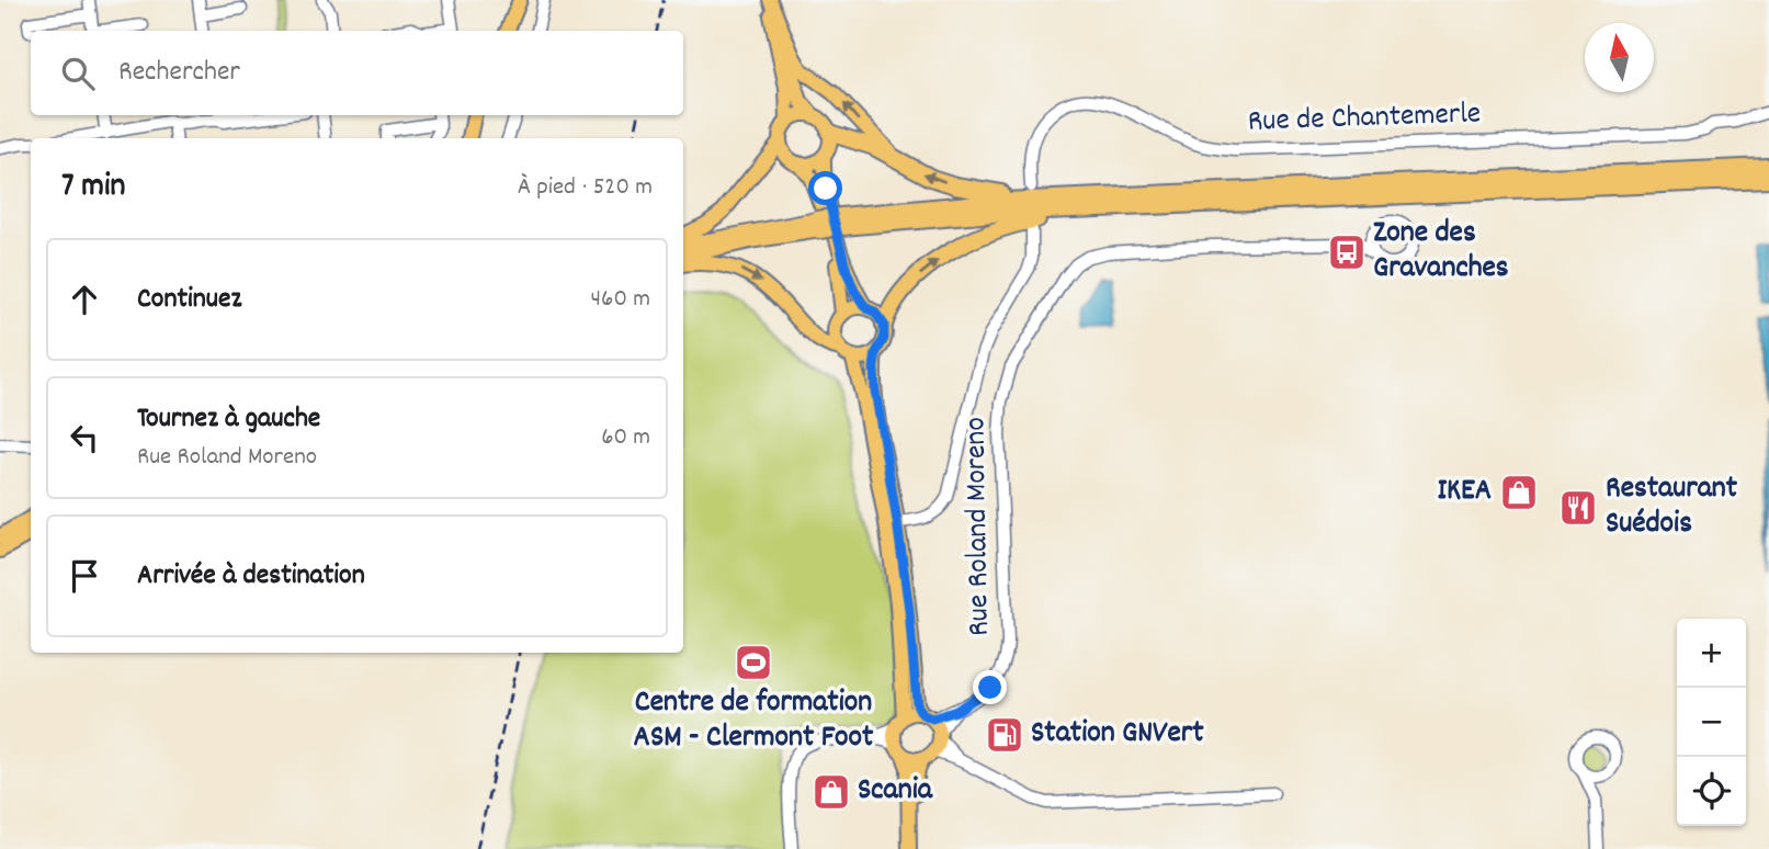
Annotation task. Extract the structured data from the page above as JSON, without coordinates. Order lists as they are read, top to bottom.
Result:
{
  "streets": {
    "street": ["Rue de Chantemerle", "Rue Roland Moreno"]
  },
  "places": {
    "bus stop": ["Zone des Gravanches"],
    "shop": ["IKEA", "Scania"],
    "restaurant": ["Restaurant Suédois"],
    "sports": ["Centre de formation ASM - Clermont Foot"],
    "fuel station": ["Station GNVert"]
  },
  "north": "top",
  "page": {
    "search": "Rechercher",
    "heading": ["7 min", "À pied · 520 m"],
    "list": [
      ["Continuez", "460 m"],
      ["Tournez à gauche", "Rue Roland Moreno", "60 m"],
      "Arrivée à destination"
    ],
    "map_buttons": ["+", "−"]
  }
}
